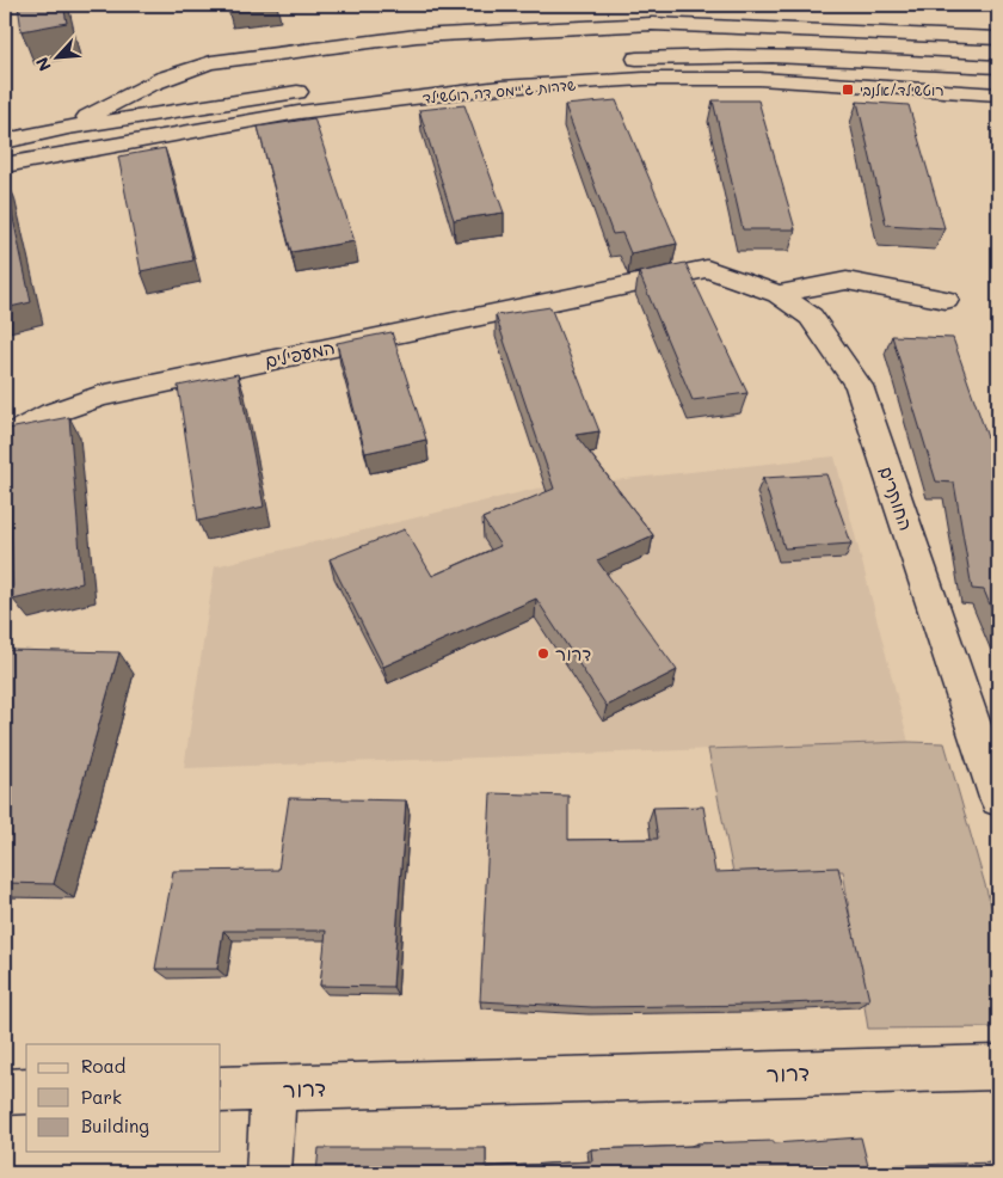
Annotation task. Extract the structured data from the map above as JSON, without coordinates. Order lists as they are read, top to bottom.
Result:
{
  "streets": {
    "street": [
      "שדרות ג'יימס דה רוטשילד",
      "המעפילים",
      "החותרים",
      "דרור"
    ]
  },
  "crossings": [
    ["המעפילים", "החותרים"]
  ],
  "places": {
    "transit": ["רוטשילד/אלנבי"],
    "other": ["דרור"]
  },
  "legend": ["Road", "Park", "Building"],
  "north": "bottom left"
}
